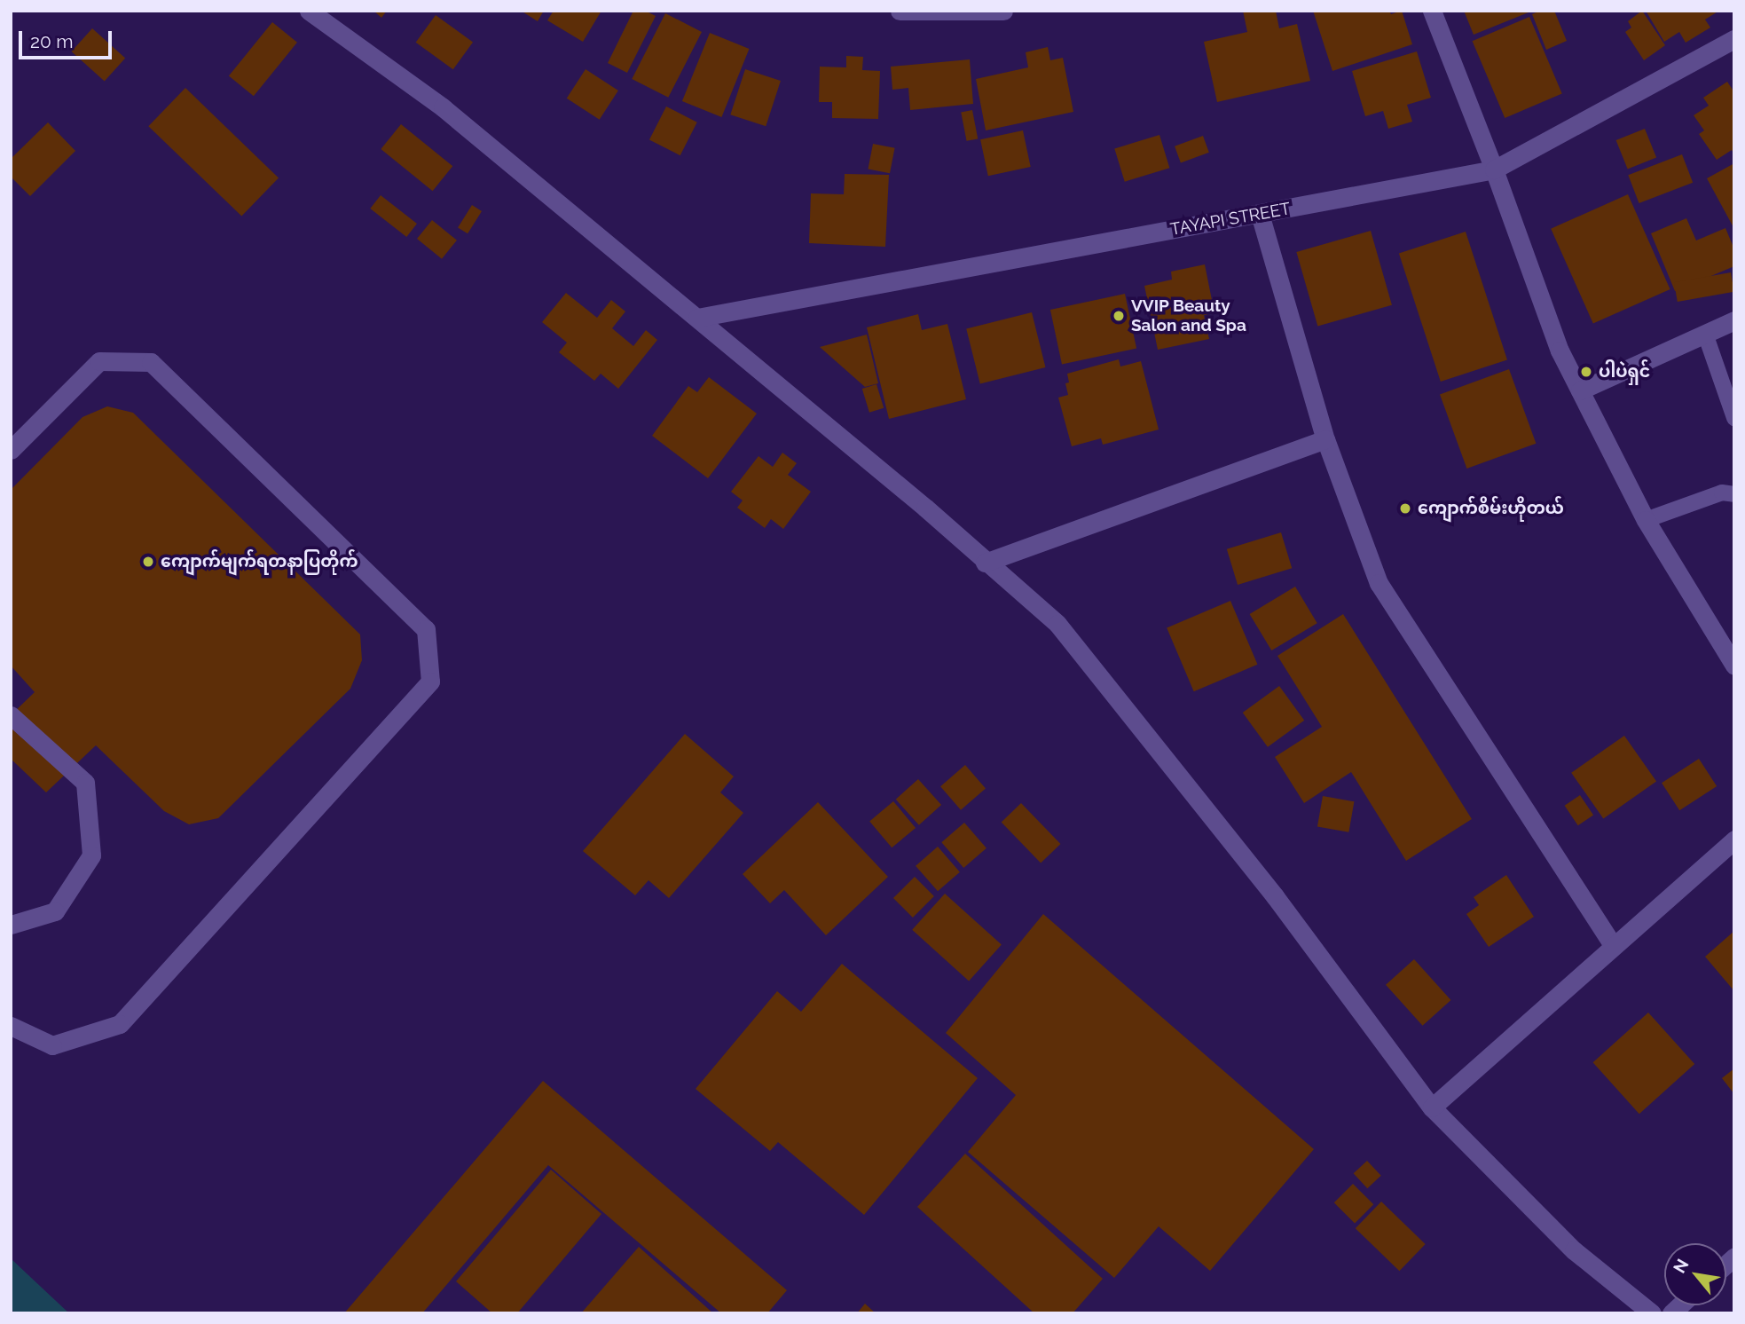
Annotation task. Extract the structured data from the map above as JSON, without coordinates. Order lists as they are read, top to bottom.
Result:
{
  "streets": {
    "street": ["TAYAPI STREET"]
  },
  "places": [
    "VVIP Beauty Salon and Spa",
    "ပါပဲရှင်",
    "ကျောက်စိမ်းဟိုတယ်",
    "ကျောက်မျက်ရတနာပြတိုက်"
  ],
  "scale_bar": "20 m",
  "north": "top left"
}
